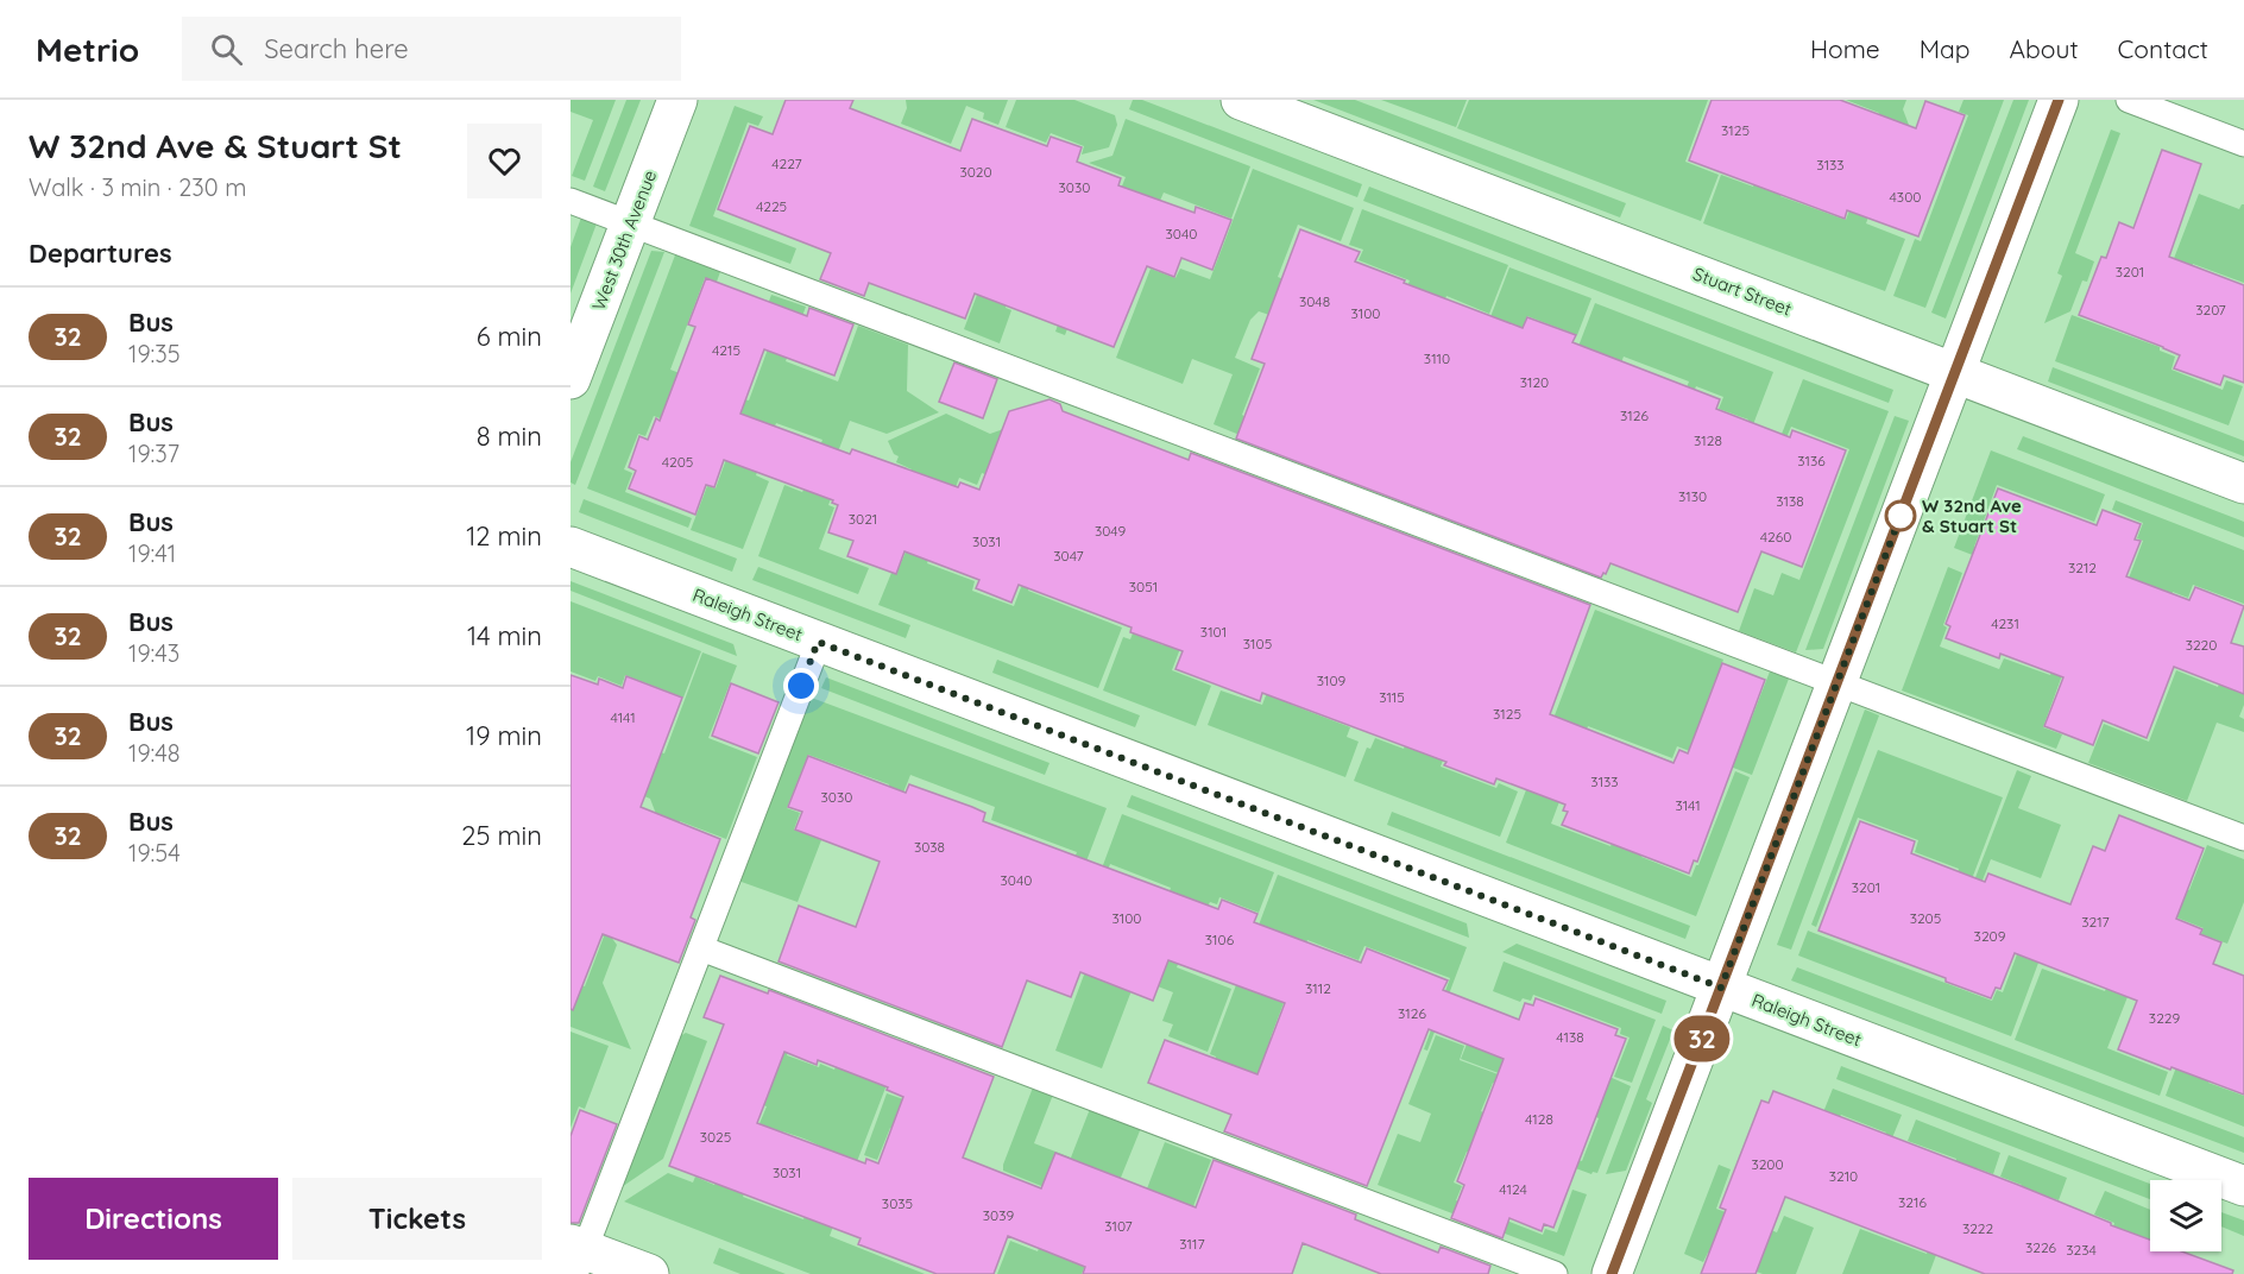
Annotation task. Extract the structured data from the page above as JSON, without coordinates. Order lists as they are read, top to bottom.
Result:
{
  "streets": {
    "street": ["West 30th Avenue", "Stuart Street", "Raleigh Street"]
  },
  "places": ["W 32nd Ave & Stuart St"],
  "lines": ["bus line 32"],
  "house_numbers": [
    "3125",
    "4227",
    "3133",
    "3020",
    "3030",
    "4300",
    "4225",
    "3040",
    "3201",
    "3048",
    "3207",
    "3100",
    "4215",
    "3110",
    "3120",
    "3126",
    "3128",
    "3136",
    "4205",
    "3130",
    "3138",
    "3021",
    "3049",
    "4260",
    "3031",
    "3047",
    "3212",
    "3051",
    "4231",
    "3101",
    "3105",
    "3220",
    "3109",
    "3115",
    "3125",
    "4141",
    "3133",
    "3030",
    "3141",
    "3038",
    "3040",
    "3201",
    "3100",
    "3205",
    "3217",
    "3209",
    "3106",
    "3112",
    "3126",
    "3229",
    "4138",
    "4128",
    "3025",
    "3200",
    "3031",
    "3210",
    "4124",
    "3216",
    "3035",
    "3039",
    "3107",
    "3222",
    "3117",
    "3226",
    "3234"
  ],
  "page": {
    "header": "Metrio",
    "search": "Search here",
    "nav": [
      "Home",
      "Map",
      "About",
      "Contact"
    ],
    "heading": [
      ["W 32nd Ave & Stuart St", "Walk · 3 min · 230 m"],
      "Departures"
    ],
    "on_map": "32",
    "list": [
      {
        "mark": "32",
        "name": "Bus",
        "note": "19:35",
        "value": "6 min"
      },
      {
        "mark": "32",
        "name": "Bus",
        "note": "19:37",
        "value": "8 min"
      },
      {
        "mark": "32",
        "name": "Bus",
        "note": "19:41",
        "value": "12 min"
      },
      {
        "mark": "32",
        "name": "Bus",
        "note": "19:43",
        "value": "14 min"
      },
      {
        "mark": "32",
        "name": "Bus",
        "note": "19:48",
        "value": "19 min"
      },
      {
        "mark": "32",
        "name": "Bus",
        "note": "19:54",
        "value": "25 min"
      }
    ],
    "buttons": ["Directions", "Tickets"]
  }
}
